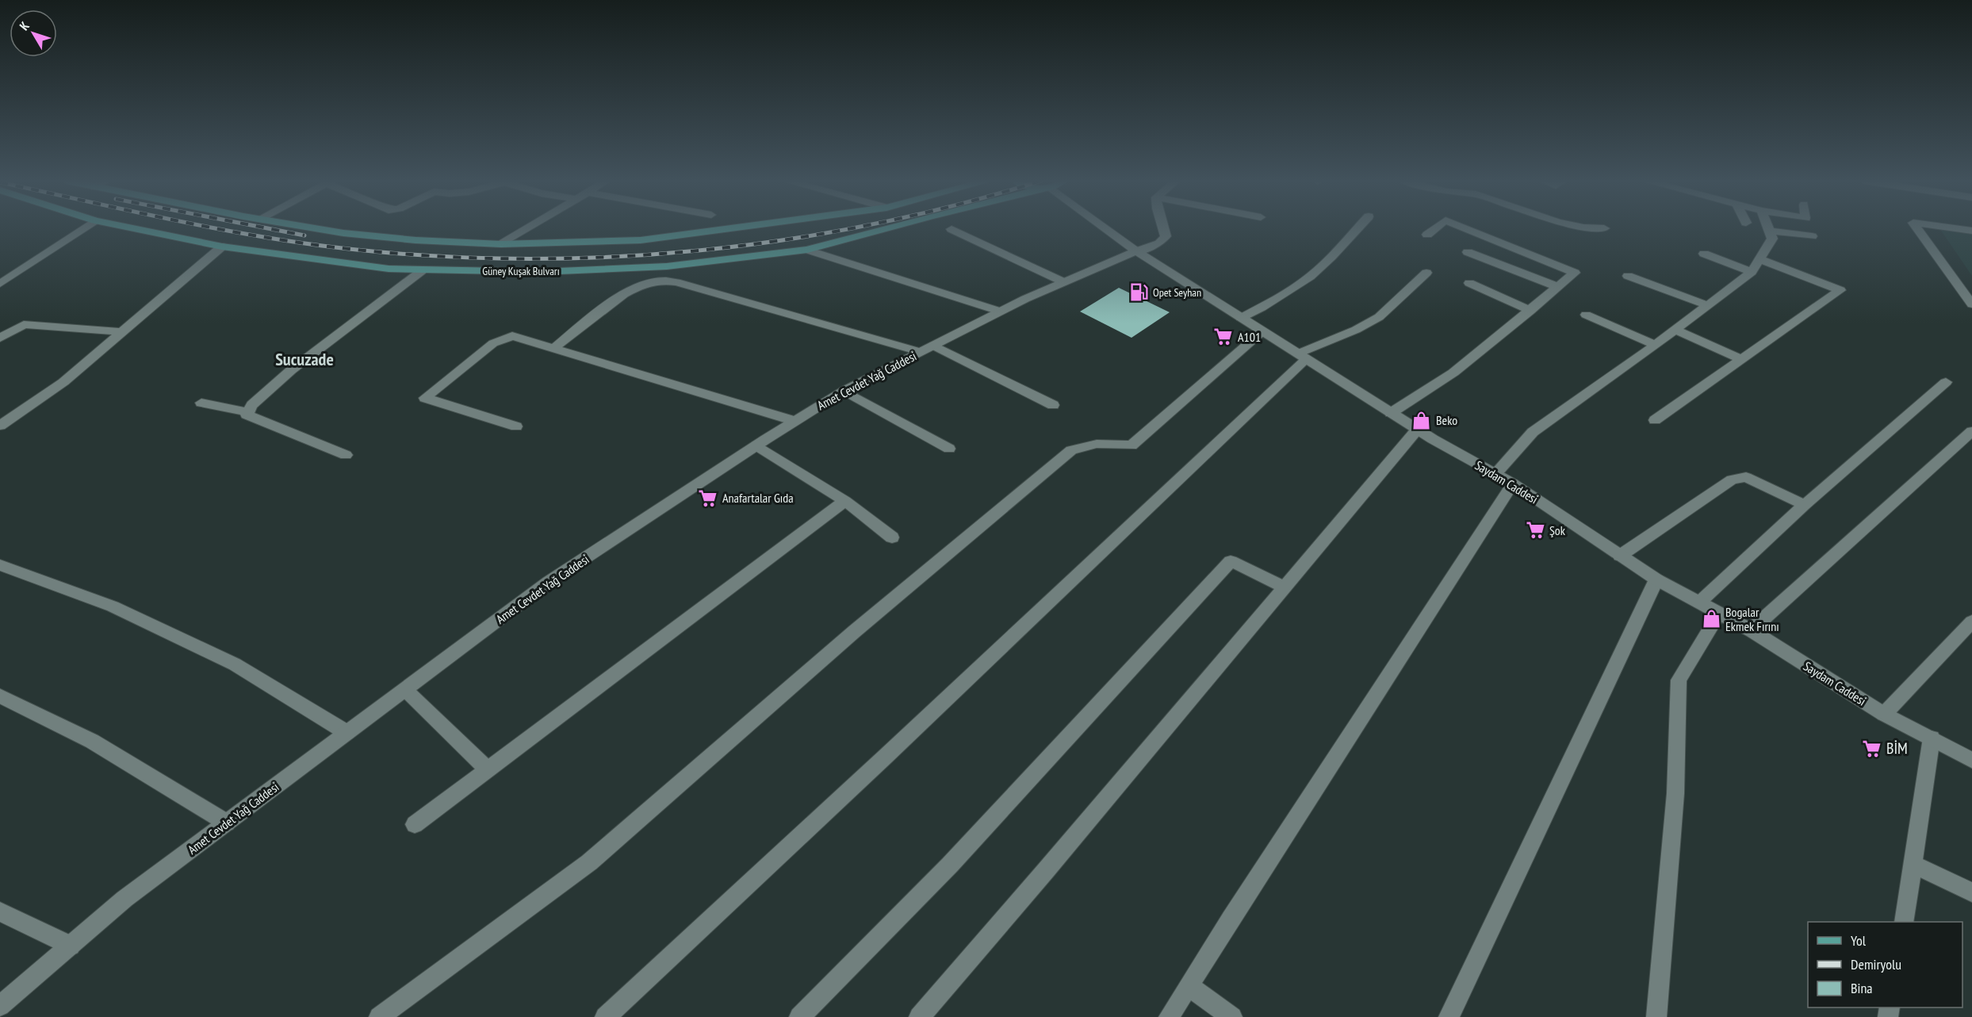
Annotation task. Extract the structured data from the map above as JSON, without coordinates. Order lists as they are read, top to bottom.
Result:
{
  "streets": {
    "main road": ["Güney Kuşak Bulvarı"],
    "street": ["Amet Cevdet Yağ Caddesi", "Saydam Caddesi"]
  },
  "crossings": [
    ["Amet Cevdet Yağ Caddesi", "Saydam Caddesi"]
  ],
  "districts": ["Sucuzade"],
  "places": {
    "fuel station": ["Opet Seyhan"],
    "supermarket": [
      "A101",
      "Anafartalar Gıda",
      "Şok",
      "BİM"
    ],
    "shop": ["Beko", "Bogalar Ekmek Fırını"]
  },
  "legend": ["Yol", "Demiryolu", "Bina"],
  "north": "top left"
}
